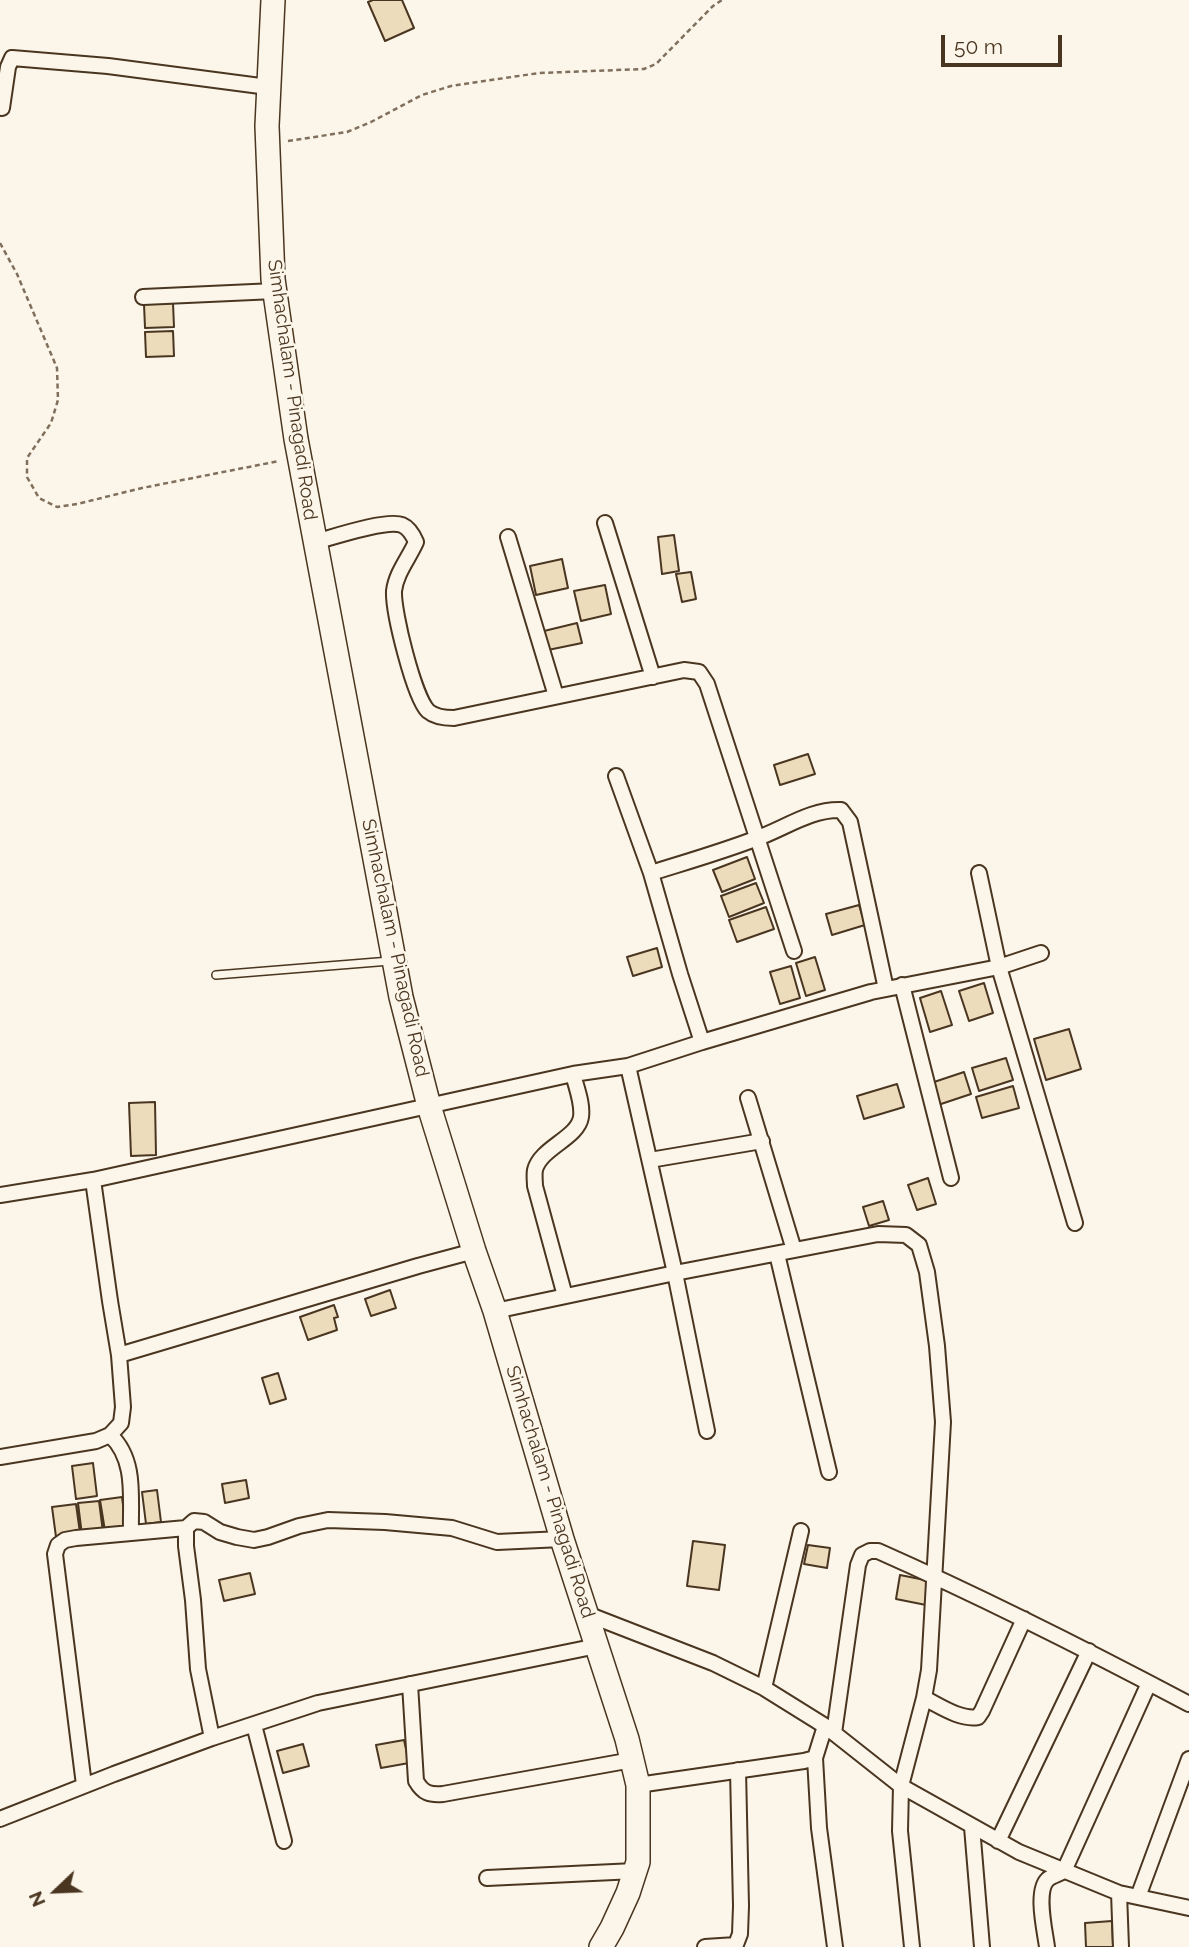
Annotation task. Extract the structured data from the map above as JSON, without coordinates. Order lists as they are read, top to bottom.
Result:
{
  "streets": {
    "main road": ["Simhachalam - Pinagadi Road"]
  },
  "scale_bar": "50 m",
  "north": "bottom left"
}
